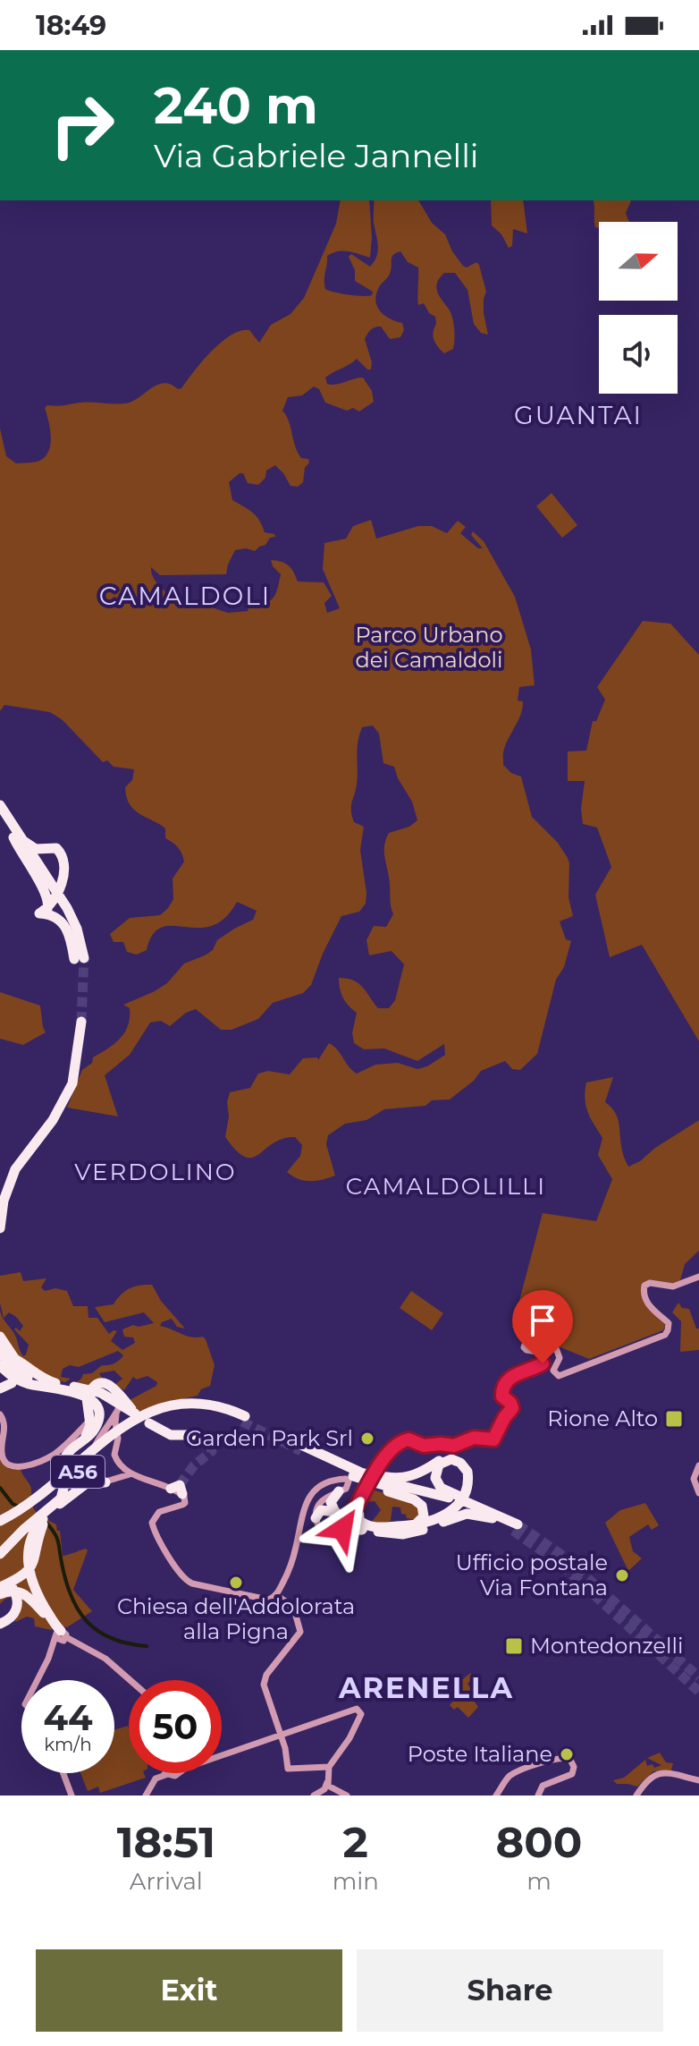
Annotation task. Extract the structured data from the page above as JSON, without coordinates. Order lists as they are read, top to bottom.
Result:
{
  "streets": {
    "highway": ["A56"]
  },
  "districts": [
    "GUANTAI",
    "CAMALDOLI",
    "VERDOLINO",
    "CAMALDOLILLI",
    "ARENELLA"
  ],
  "parks": ["Parco Urbano dei Camaldoli"],
  "places": {
    "transit": ["Rione Alto", "Montedonzelli"],
    "other": [
      "Garden Park Srl",
      "Ufficio postale Via Fontana",
      "Chiesa dell'Addolorata alla Pigna",
      "Poste Italiane"
    ]
  },
  "north": "right",
  "page": {
    "status": "18:49",
    "turn": ["240 m", "Via Gabriele Jannelli"],
    "speed": "44 km/h",
    "limit": "50",
    "eta": [
      "18:51",
      "Arrival",
      "2",
      "min",
      "800",
      "m"
    ],
    "buttons": ["Exit", "Share"]
  }
}
